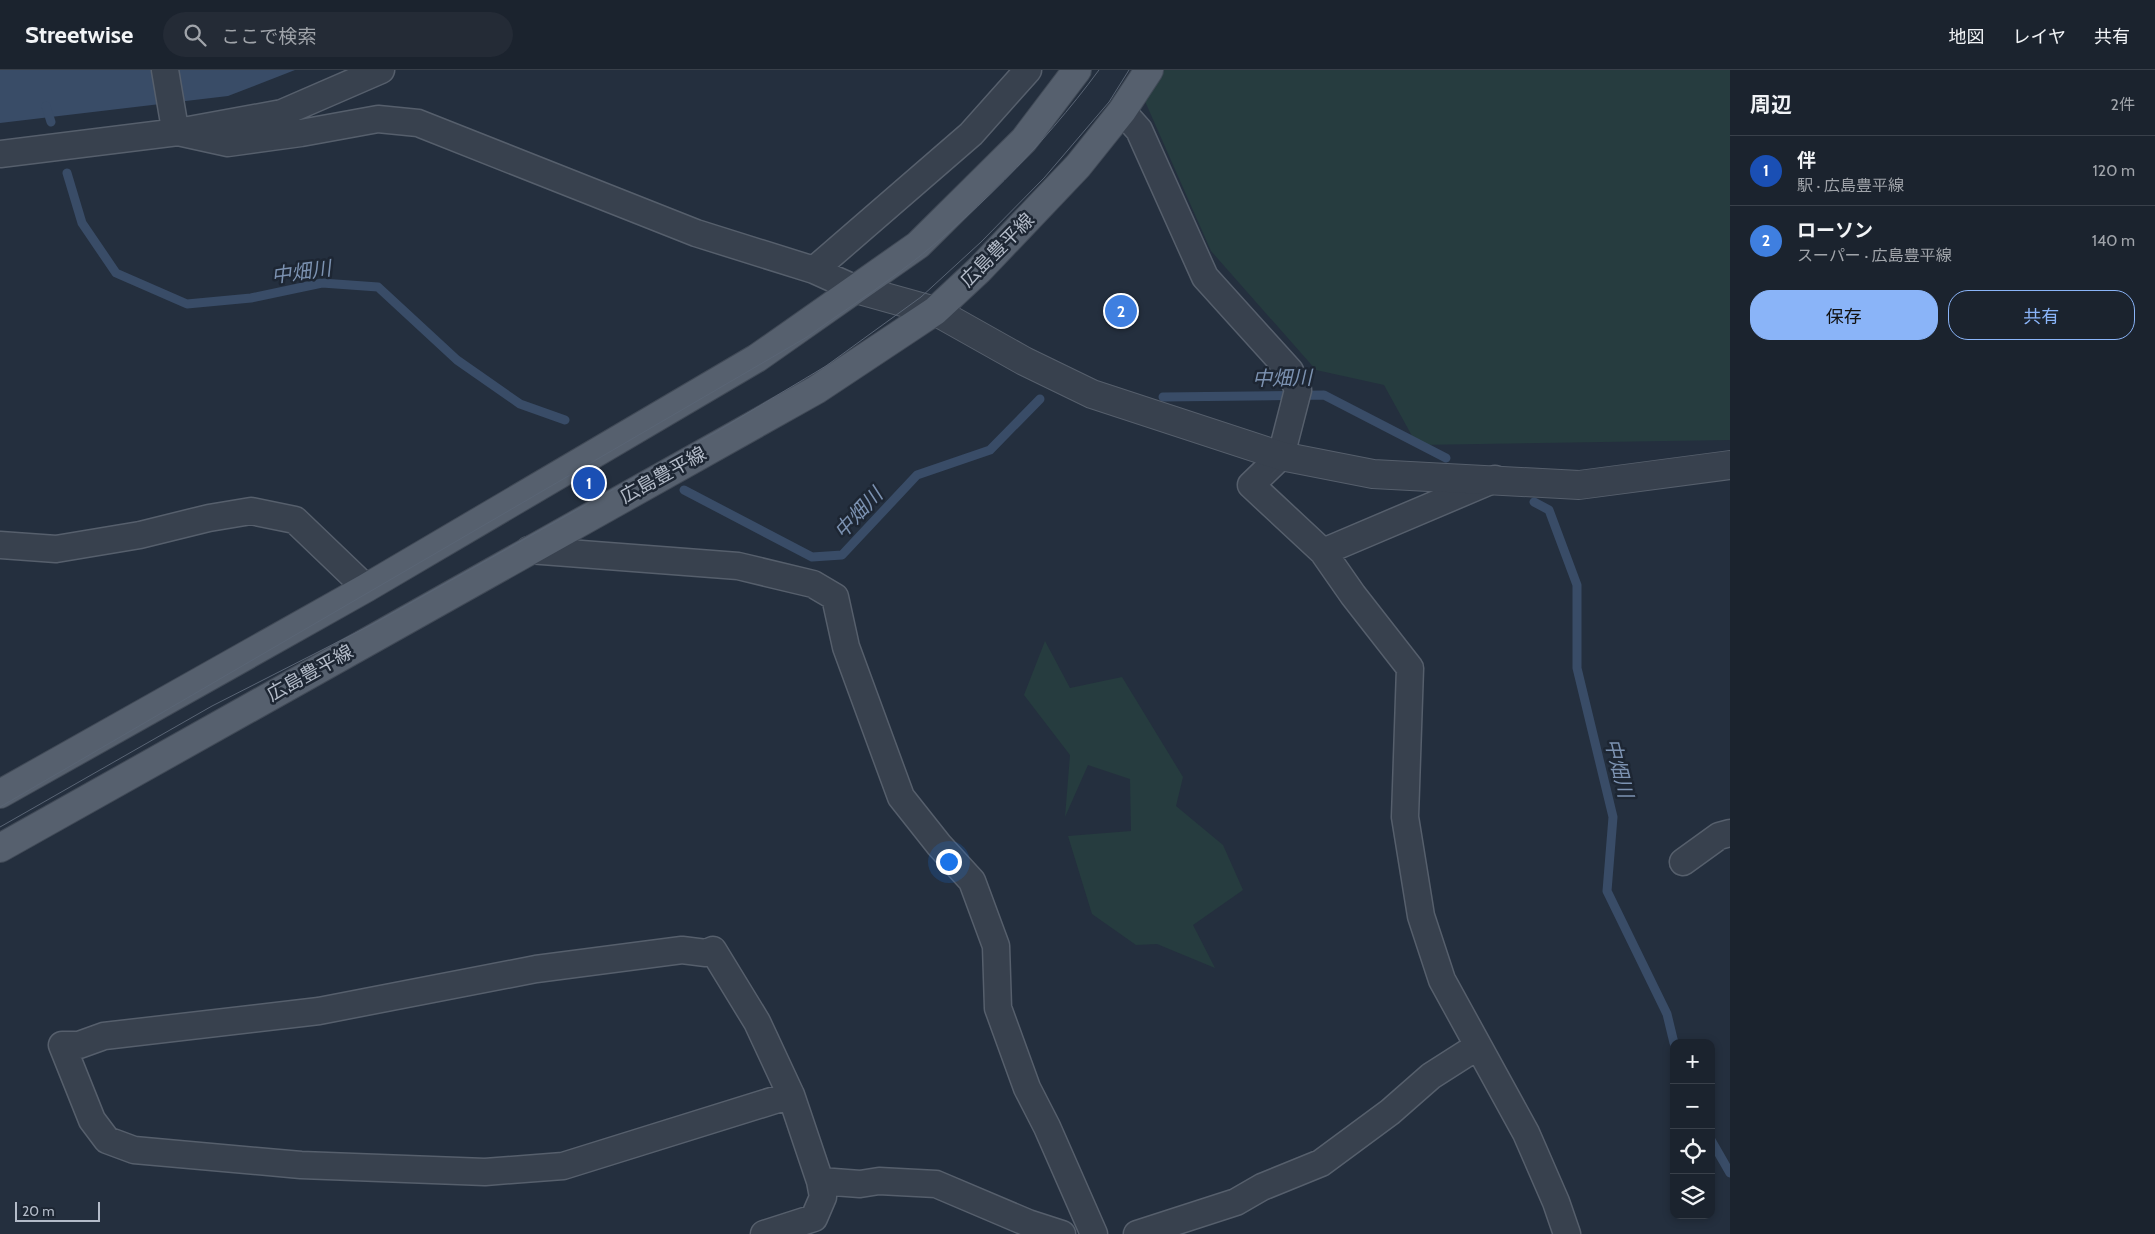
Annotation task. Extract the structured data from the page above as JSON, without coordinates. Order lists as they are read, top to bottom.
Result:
{
  "streets": {
    "main road": ["広島豊平線"]
  },
  "water": ["中畑川"],
  "scale_bar": "20 m",
  "page": {
    "header": "Streetwise",
    "search": "ここで検索",
    "nav": ["地図", "レイヤ", "共有"],
    "heading": ["周辺", "2件"],
    "list": [
      {
        "mark": "1",
        "name": "伴",
        "note": "駅 · 広島豊平線",
        "value": "120 m"
      },
      {
        "mark": "2",
        "name": "ローソン",
        "note": "スーパー · 広島豊平線",
        "value": "140 m"
      }
    ],
    "buttons": ["保存", "共有"],
    "pins": ["2", "1"],
    "map_buttons": ["+", "−"],
    "scale": "20 m"
  }
}
